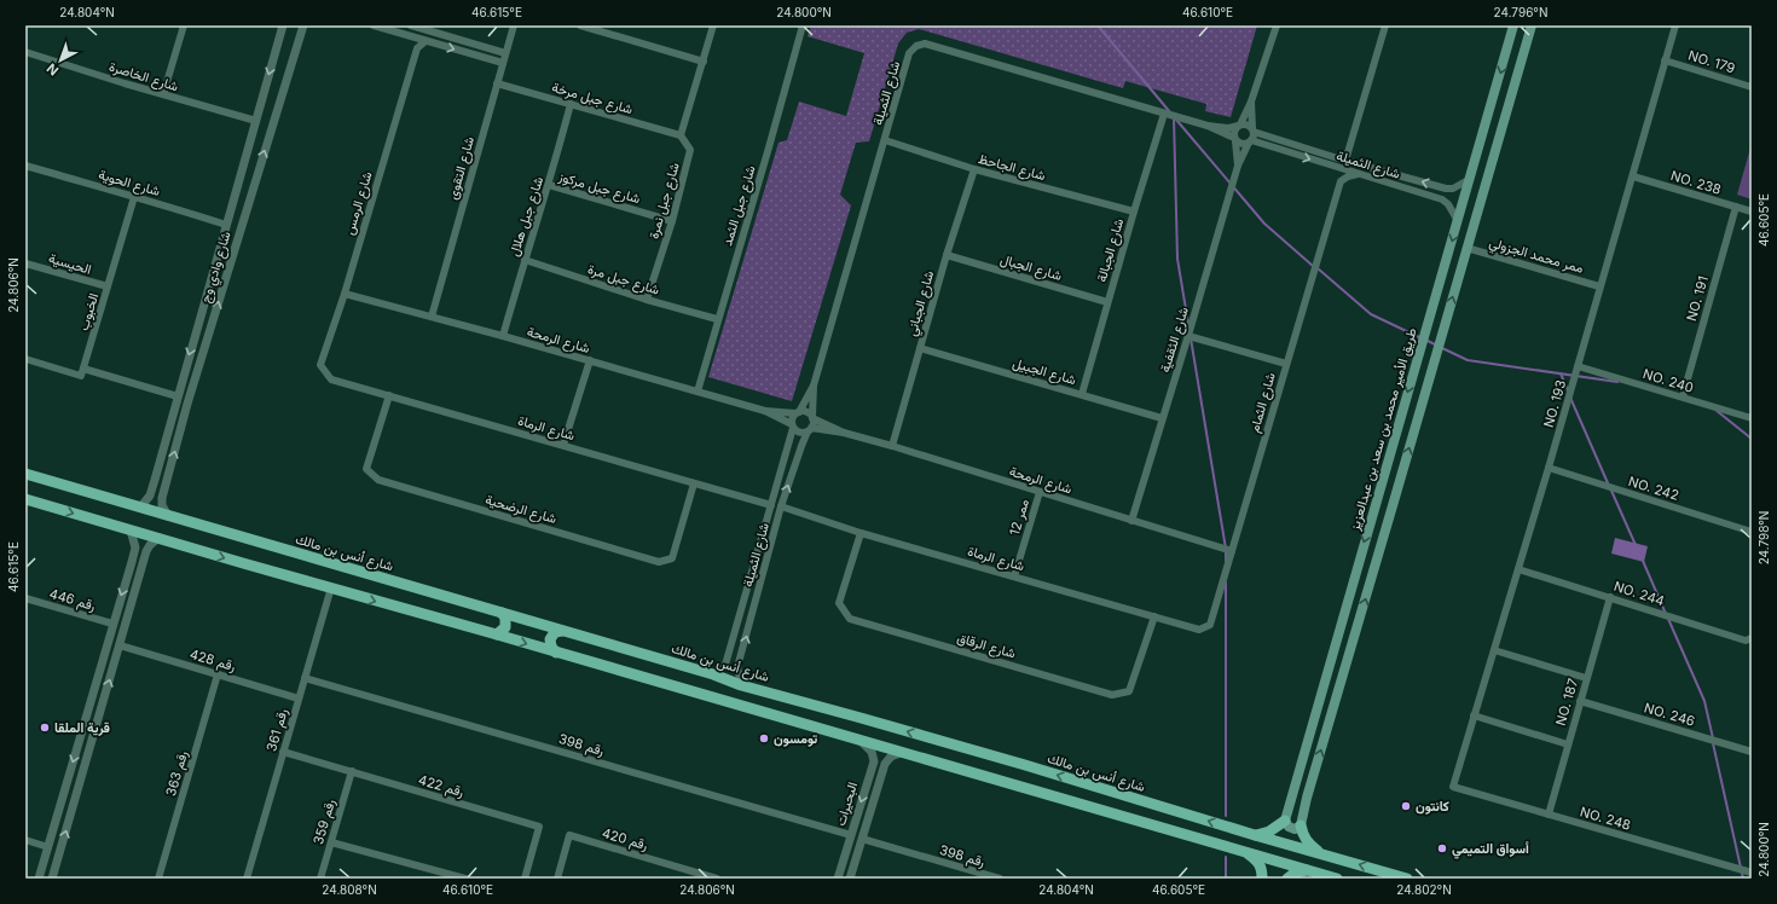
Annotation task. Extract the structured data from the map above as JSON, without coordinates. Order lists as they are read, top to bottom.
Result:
{
  "streets": {
    "main road": ["طريق الأمير محمد بن سعد بن عبدالعزيز", "شارع أنس بن مالك"],
    "street": [
      "NO. 179",
      "شارع الخاصرة",
      "شارع الثميلة",
      "شارع جبل مرخة",
      "شارع الجاحظ",
      "شارع التقوى",
      "شارع الحوية",
      "NO. 238",
      "شارع جبل مركوز",
      "شارع جبل نمرة",
      "شارع الرمس",
      "شارع جبل الثمد",
      "شارع جبل هلال",
      "شارع الجبالة",
      "ممر محمد الجزولي",
      "الحيسية",
      "شارع وادي وج",
      "شارع الجبال",
      "شارع جبل مرة",
      "NO. 191",
      "شارع الجباني",
      "الخبوب",
      "شارع الرمحة",
      "شارع الثقفية",
      "شارع الجبيل",
      "NO. 240",
      "شارع الثمام",
      "NO. 193",
      "شارع الرماة",
      "NO. 242",
      "شارع الرضحية",
      "ممر 12",
      "NO. 244",
      "رقم 446",
      "شارع الرقاق",
      "رقم 428",
      "NO. 187",
      "NO. 246",
      "رقم 361",
      "رقم 398",
      "رقم 363",
      "رقم 422",
      "البحيرات",
      "NO. 248",
      "رقم 359",
      "رقم 420"
    ]
  },
  "crossings": [
    ["NO. 179", "NO. 193"],
    ["شارع الخاصرة", "شارع وادي وج"],
    ["شارع الثميلة", "شارع الجاحظ"],
    ["شارع الثميلة", "شارع الجبالة"],
    ["شارع الثميلة", "شارع الرماة"],
    ["شارع الثميلة", "طريق الأمير محمد بن سعد بن عبدالعزيز"],
    ["شارع الثميلة", "شارع أنس بن مالك"],
    ["شارع جبل مرخة", "شارع التقوى"],
    ["شارع جبل مرخة", "شارع جبل نمرة"],
    ["شارع جبل مرخة", "شارع جبل هلال"],
    ["شارع الجاحظ", "شارع الجبالة"],
    ["شارع الجاحظ", "شارع الجباني"],
    ["شارع التقوى", "شارع الرمحة"],
    ["شارع الحوية", "شارع وادي وج"],
    ["شارع الحوية", "الخبوب"],
    ["NO. 238", "NO. 191"],
    ["NO. 238", "NO. 193"],
    ["شارع جبل مركوز", "شارع جبل نمرة"],
    ["شارع جبل مركوز", "شارع جبل هلال"],
    ["شارع جبل نمرة", "شارع جبل مرة"],
    ["شارع الرمس", "شارع الرمحة"],
    ["شارع الرمس", "شارع الرماة"],
    ["شارع جبل الثمد", "شارع جبل مرة"],
    ["شارع جبل الثمد", "شارع الرمحة"],
    ["شارع جبل هلال", "شارع جبل مرة"],
    ["شارع جبل هلال", "شارع الرمحة"],
    ["شارع الجبالة", "شارع الجبال"],
    ["شارع الجبالة", "شارع الجبيل"],
    ["ممر محمد الجزولي", "NO. 193"],
    ["الحيسية", "الخبوب"],
    ["شارع وادي وج", "شارع أنس بن مالك"],
    ["شارع الجبال", "شارع الجباني"],
    ["NO. 191", "NO. 240"],
    ["شارع الجباني", "شارع الرمحة"],
    ["شارع الجباني", "شارع الجبيل"],
    ["شارع الرمحة", "شارع الثقفية"],
    ["شارع الرمحة", "شارع الثمام"],
    ["شارع الرمحة", "ممر 12"],
    ["شارع الثقفية", "شارع الجبيل"],
    ["NO. 240", "NO. 193"],
    ["شارع الثمام", "شارع الرماة"],
    ["NO. 193", "NO. 242"],
    ["NO. 193", "NO. 244"],
    ["NO. 193", "NO. 248"],
    ["شارع الرماة", "شارع الرضحية"],
    ["شارع الرماة", "ممر 12"],
    ["شارع الرماة", "شارع الرقاق"],
    ["NO. 244", "NO. 187"],
    ["رقم 428", "رقم 361"],
    ["رقم 428", "رقم 363"],
    ["NO. 187", "NO. 246"],
    ["NO. 187", "NO. 248"],
    ["رقم 361", "رقم 398"],
    ["رقم 361", "رقم 422"],
    ["رقم 398", "البحيرات"],
    ["رقم 422", "رقم 359"]
  ],
  "places": [
    "قرية الملقا",
    "تومسون",
    "كانتون",
    "أسواق التميمي"
  ],
  "north": "bottom left",
  "coordinates": [
    "24.804°N",
    "46.615°E",
    "24.800°N",
    "46.610°E",
    "24.796°N",
    "46.605°E",
    "24.806°N",
    "24.798°N",
    "24.808°N",
    "24.802°N"
  ]
}
